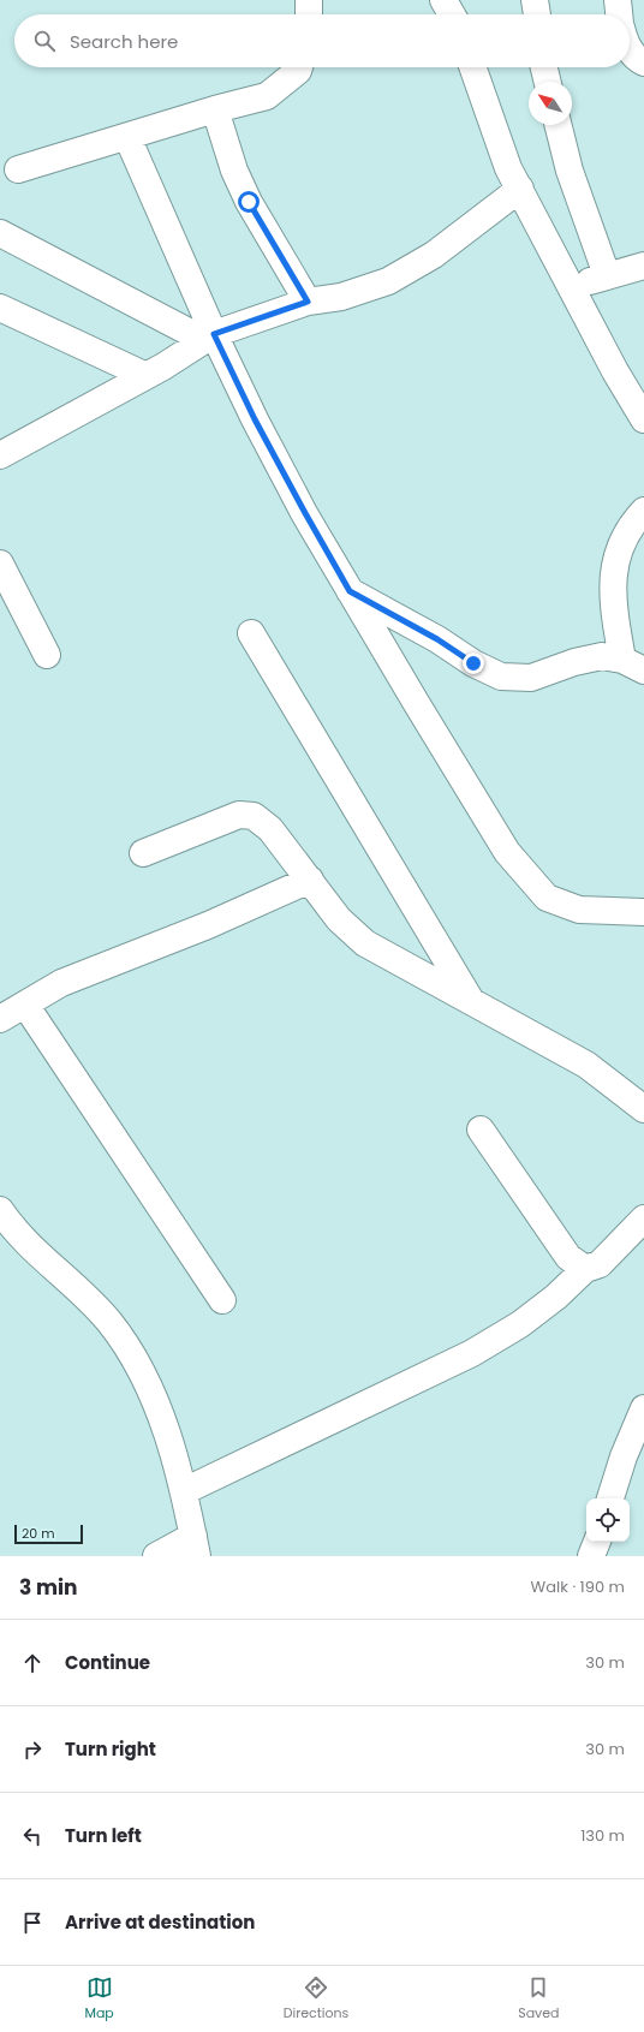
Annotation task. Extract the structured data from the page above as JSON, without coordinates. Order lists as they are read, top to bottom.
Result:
{
  "scale_bar": "20 m",
  "north": "top left",
  "page": {
    "search": "Search here",
    "scale": "20 m",
    "heading": ["3 min", "Walk · 190 m"],
    "list": [
      ["Continue", "30 m"],
      ["Turn right", "30 m"],
      ["Turn left", "130 m"],
      "Arrive at destination"
    ],
    "nav": ["Map", "Directions", "Saved"]
  }
}
